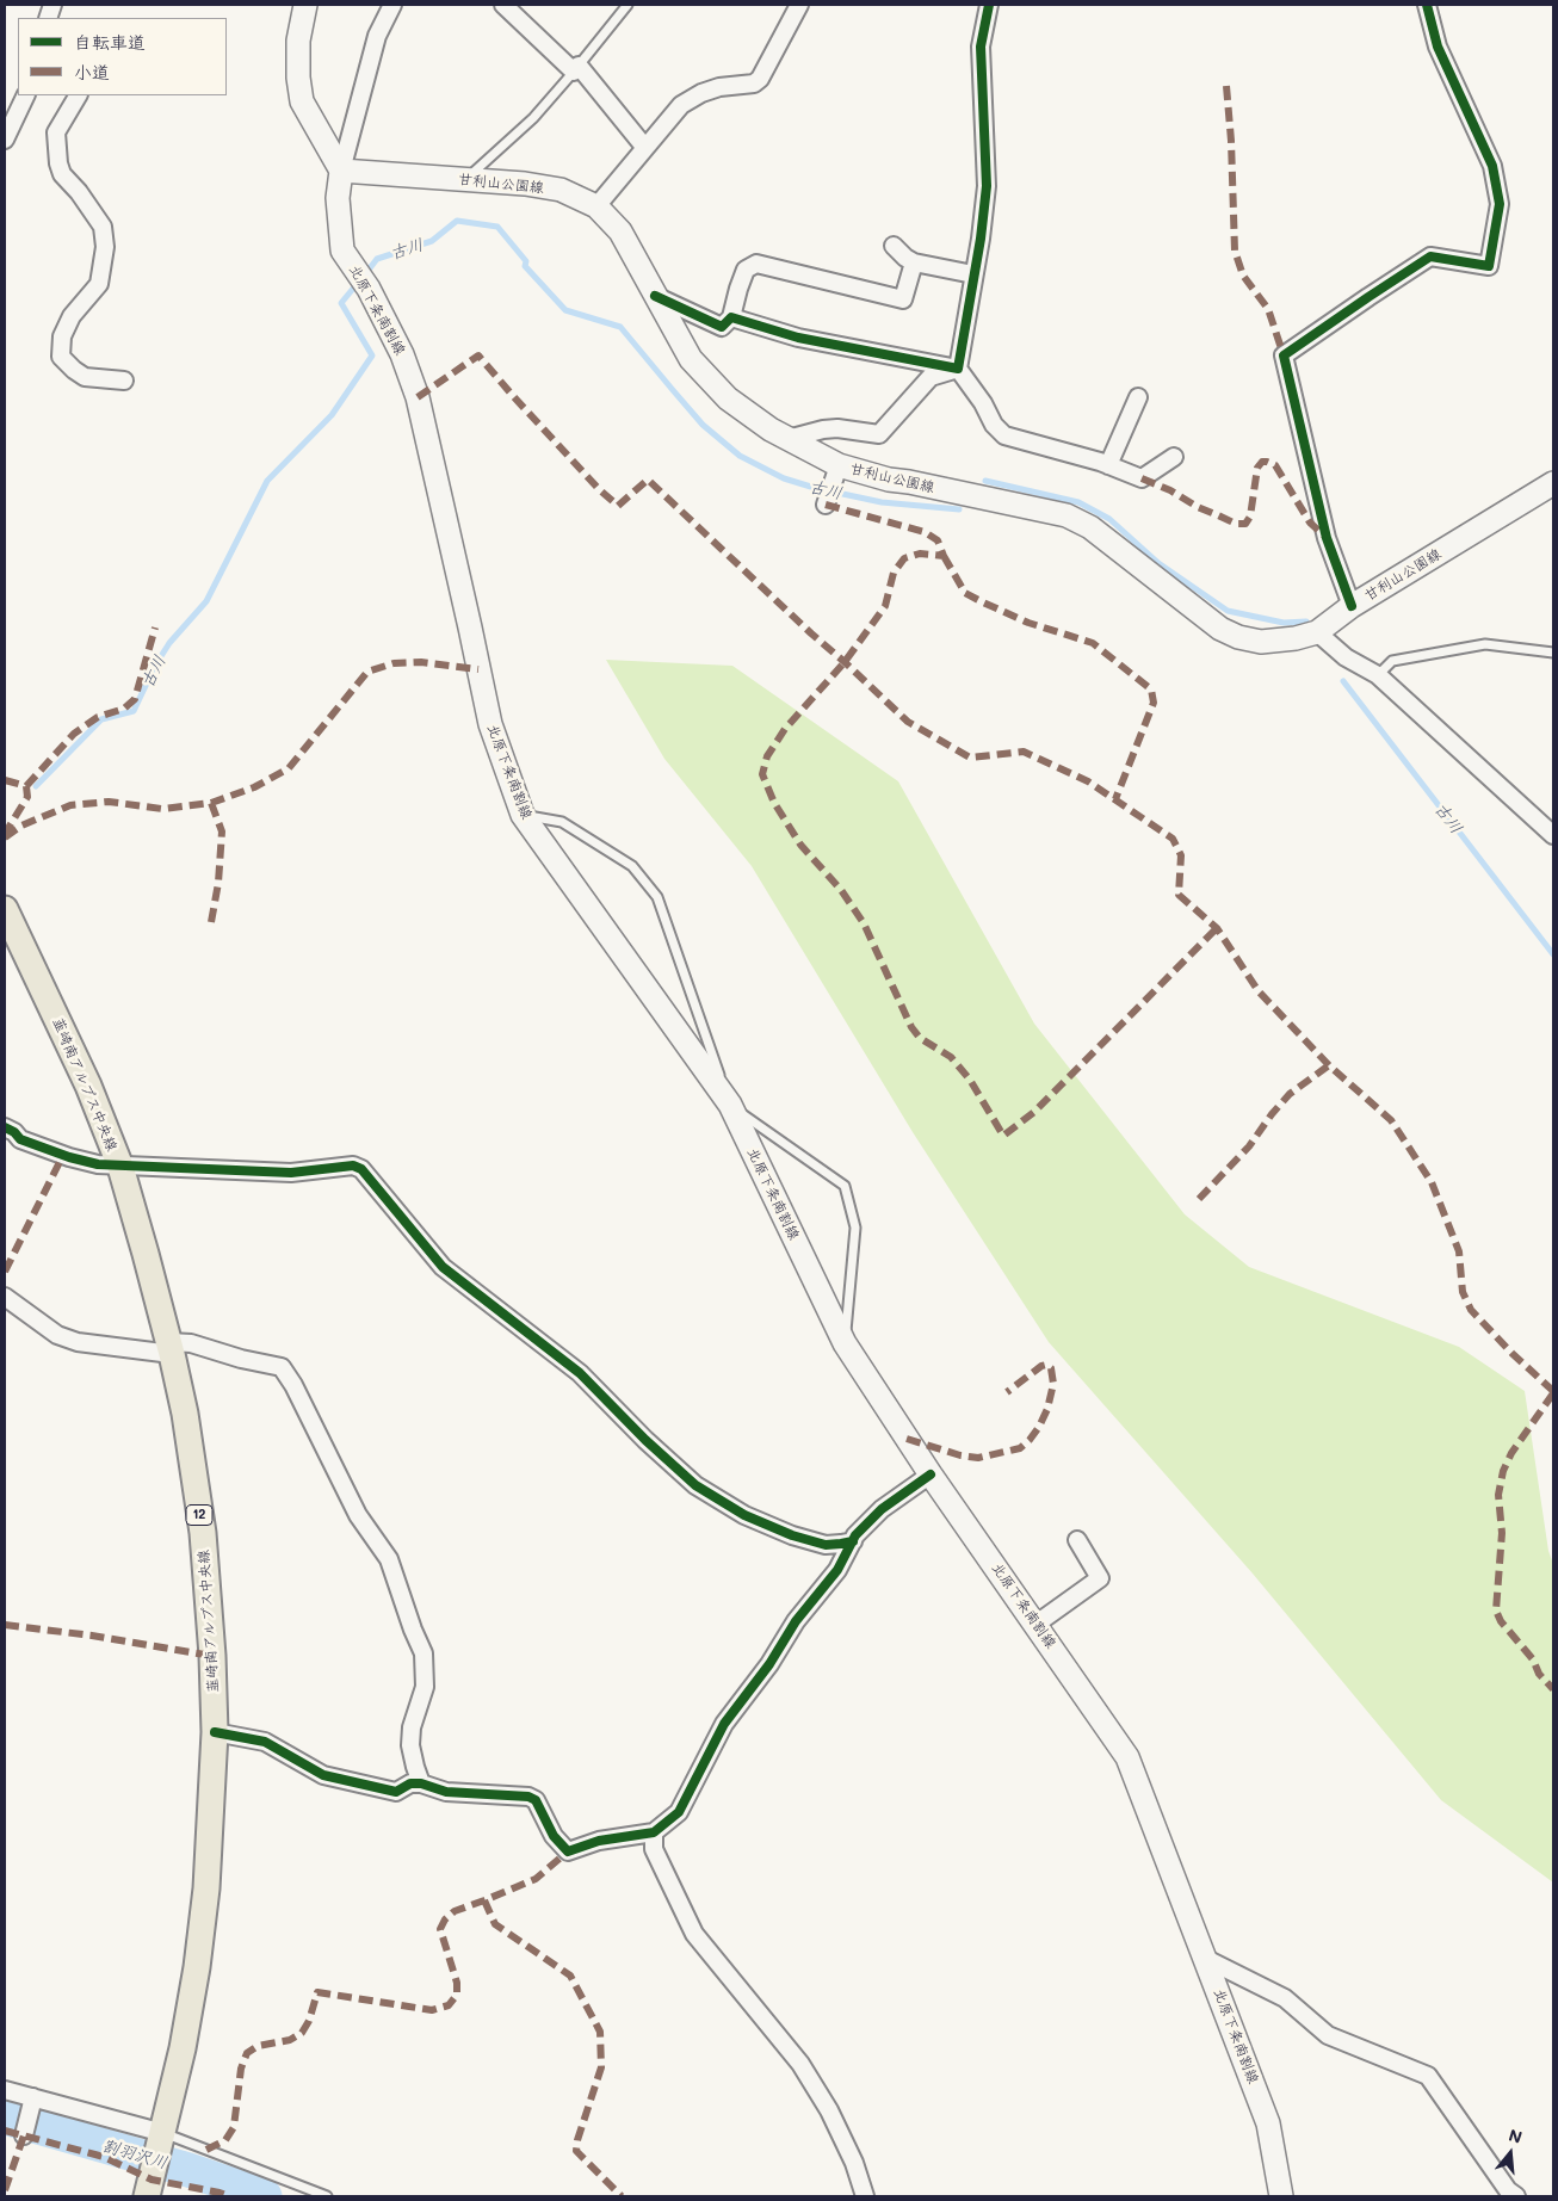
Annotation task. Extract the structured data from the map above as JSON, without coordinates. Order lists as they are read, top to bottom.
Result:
{
  "streets": {
    "main road": [
      "甘利山公園線",
      "北原下条南割線",
      "韮崎南アルプス中央線",
      "12"
    ]
  },
  "crossings": [
    ["甘利山公園線", "北原下条南割線"],
    ["韮崎南アルプス中央線", "12"]
  ],
  "water": ["古川", "割羽沢川"],
  "legend": ["自転車道", "小道"],
  "north": "top"
}
